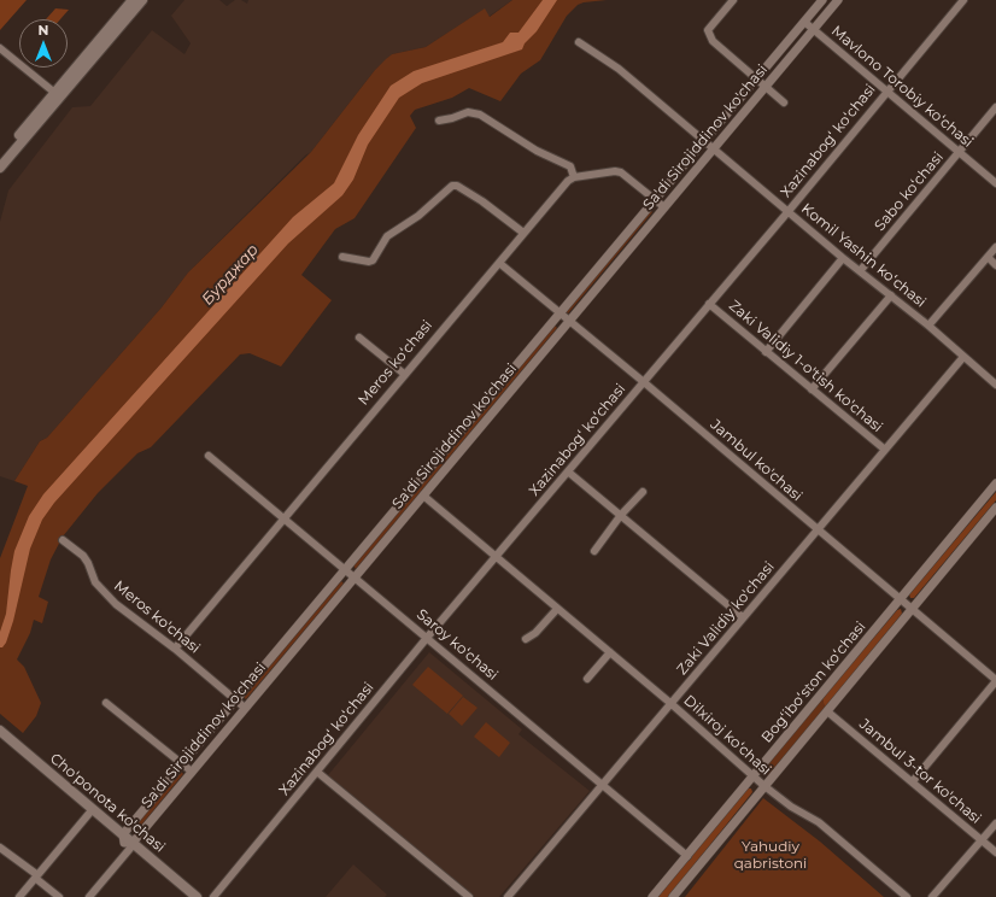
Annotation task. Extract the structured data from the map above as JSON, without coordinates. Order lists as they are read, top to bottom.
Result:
{
  "streets": {
    "main road": ["Cho'ponota ko'chasi"],
    "street": [
      "Mavlono Torobiy ko‘chasi",
      "Sa'di Sirojiddinov ko'chasi",
      "Xazinabog‘ ko‘chasi",
      "Sabo ko‘chasi",
      "Komil Yashin koʻchasi",
      "Meros ko‘chasi",
      "Zaki Validiy 1-o'tish ko'chasi",
      "Jambul ko'chasi",
      "Meros ko'chasi",
      "Zaki Validiy ko'chasi",
      "Saroy ko‘chasi",
      "Bogʻiboʻston koʻchasi",
      "Dilxiroj ko‘chasi",
      "Jambul 3-tor ko'chasi"
    ]
  },
  "crossings": [
    ["Mavlono Torobiy ko‘chasi", "Sa'di Sirojiddinov ko'chasi"],
    ["Mavlono Torobiy ko‘chasi", "Xazinabog‘ ko‘chasi"],
    ["Mavlono Torobiy ko‘chasi", "Sabo ko‘chasi"],
    ["Sa'di Sirojiddinov ko'chasi", "Komil Yashin koʻchasi"],
    ["Sa'di Sirojiddinov ko'chasi", "Jambul ko'chasi"],
    ["Sa'di Sirojiddinov ko'chasi", "Meros ko'chasi"],
    ["Sa'di Sirojiddinov ko'chasi", "Saroy ko‘chasi"],
    ["Sa'di Sirojiddinov ko'chasi", "Dilxiroj ko‘chasi"],
    ["Sa'di Sirojiddinov ko'chasi", "Cho'ponota ko'chasi"],
    ["Xazinabog‘ ko‘chasi", "Komil Yashin koʻchasi"],
    ["Xazinabog‘ ko‘chasi", "Zaki Validiy 1-o'tish ko'chasi"],
    ["Xazinabog‘ ko‘chasi", "Jambul ko'chasi"],
    ["Xazinabog‘ ko‘chasi", "Saroy ko‘chasi"],
    ["Xazinabog‘ ko‘chasi", "Dilxiroj ko‘chasi"],
    ["Sabo ko‘chasi", "Komil Yashin koʻchasi"],
    ["Komil Yashin koʻchasi", "Zaki Validiy ko'chasi"],
    ["Meros ko‘chasi", "Jambul ko'chasi"],
    ["Meros ko‘chasi", "Meros ko'chasi"],
    ["Meros ko‘chasi", "Saroy ko‘chasi"],
    ["Zaki Validiy 1-o'tish ko'chasi", "Zaki Validiy ko'chasi"],
    ["Jambul ko'chasi", "Zaki Validiy ko'chasi"],
    ["Jambul ko'chasi", "Bogʻiboʻston koʻchasi"],
    ["Zaki Validiy ko'chasi", "Saroy ko‘chasi"],
    ["Zaki Validiy ko'chasi", "Dilxiroj ko‘chasi"],
    ["Saroy ko‘chasi", "Bogʻiboʻston koʻchasi"],
    ["Bogʻiboʻston koʻchasi", "Dilxiroj ko‘chasi"],
    ["Bogʻiboʻston koʻchasi", "Jambul 3-tor ko'chasi"]
  ],
  "water": ["Бурджар"],
  "parks": ["Yahudiy qabristoni"],
  "north": "top"
}
